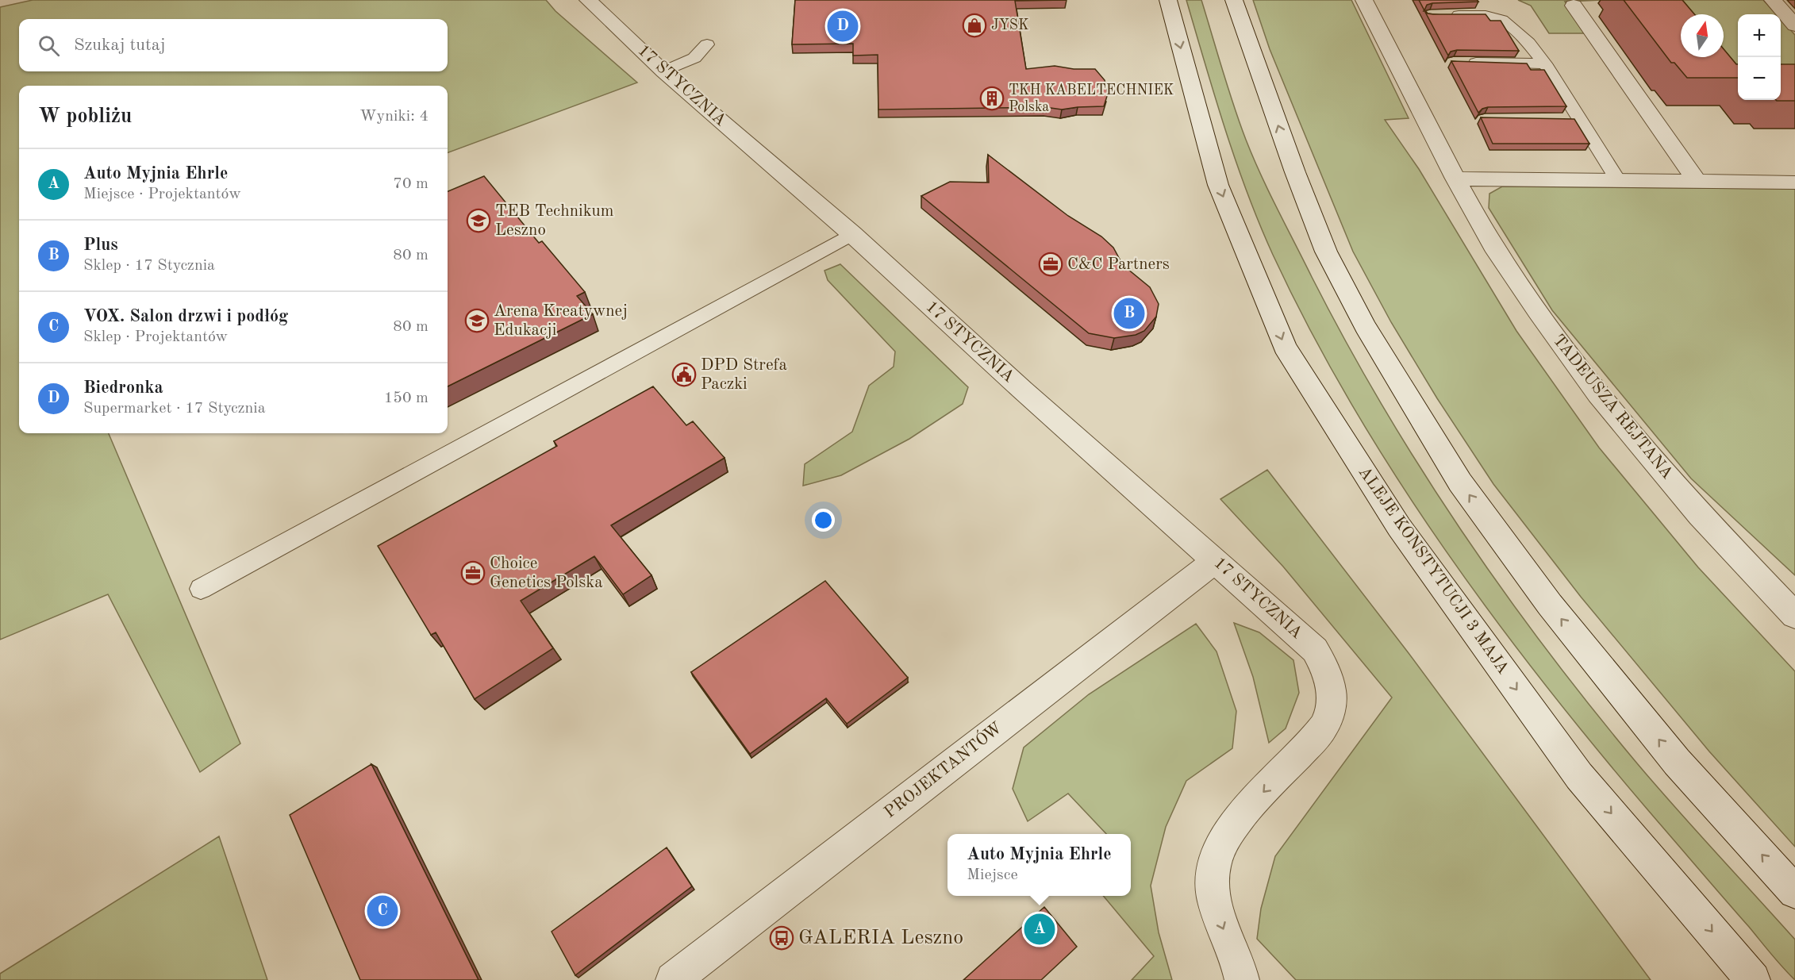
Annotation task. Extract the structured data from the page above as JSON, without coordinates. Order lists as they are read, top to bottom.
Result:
{
  "streets": {
    "street": [
      "17 STYCZNIA",
      "TADEUSZA REJTANA",
      "ALEJE KONSTYTUCJI 3 MAJA",
      "PROJEKTANTÓW"
    ]
  },
  "crossings": [
    ["17 STYCZNIA", "PROJEKTANTÓW"]
  ],
  "places": {
    "shop": ["JYSK"],
    "building": ["TKH KABELTECHNIEK Polska"],
    "school or university": ["TEB Technikum Leszno", "Arena Kreatywnej Edukacji"],
    "office": ["C&C Partners", "Choice Genetics Polska"],
    "public building": ["DPD Strefa Paczki"],
    "bus stop": ["GALERIA Leszno"]
  },
  "north": "top",
  "page": {
    "pins": [
      "D",
      "B",
      "C",
      "A"
    ],
    "map_buttons": ["+", "−"],
    "search": "Szukaj tutaj",
    "heading": ["W pobliżu", "Wyniki: 4"],
    "list": [
      {
        "mark": "A",
        "name": "Auto Myjnia Ehrle",
        "note": "Miejsce · Projektantów",
        "value": "70 m"
      },
      {
        "mark": "B",
        "name": "Plus",
        "note": "Sklep · 17 Stycznia",
        "value": "80 m"
      },
      {
        "mark": "C",
        "name": "VOX. Salon drzwi i podłóg",
        "note": "Sklep · Projektantów",
        "value": "80 m"
      },
      {
        "mark": "D",
        "name": "Biedronka",
        "note": "Supermarket · 17 Stycznia",
        "value": "150 m"
      }
    ],
    "popup": ["Auto Myjnia Ehrle", "Miejsce"]
  }
}
